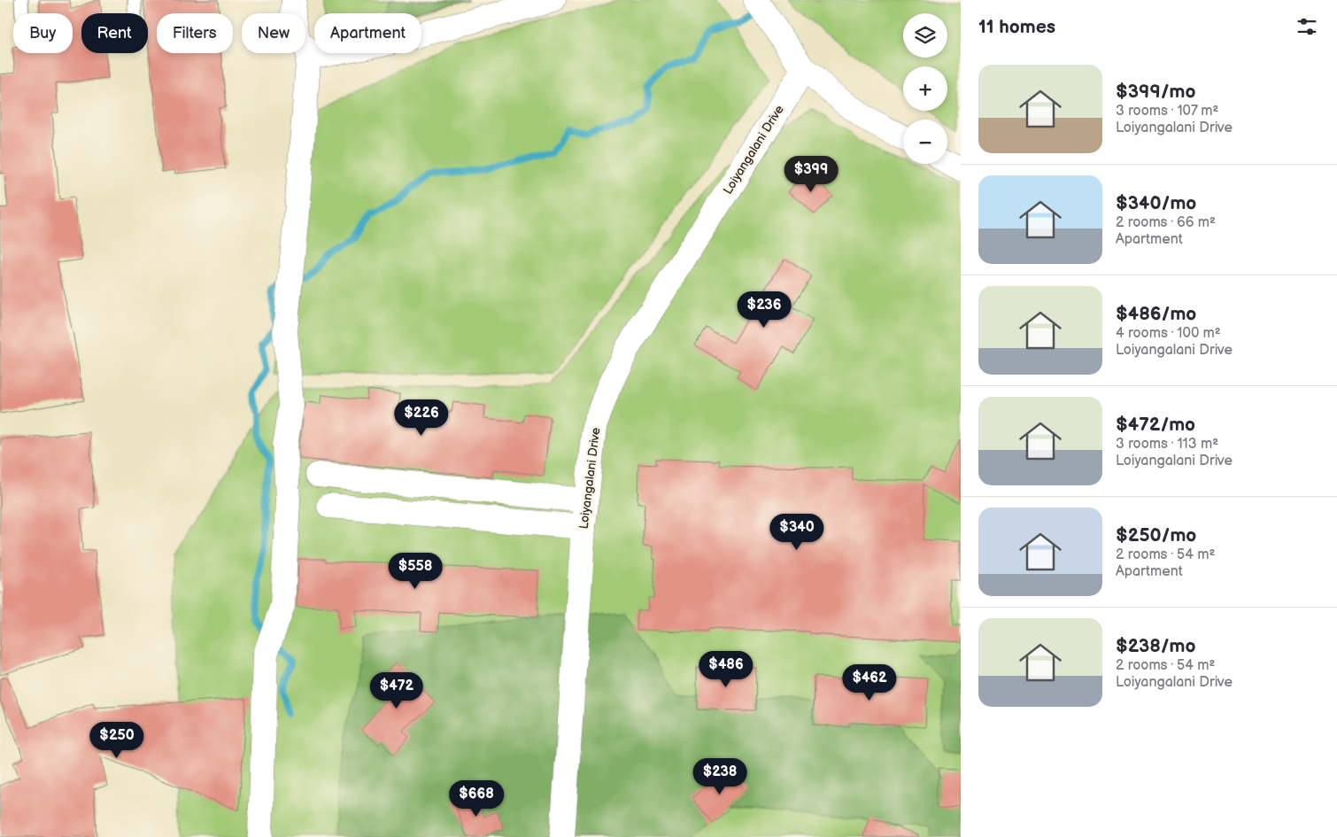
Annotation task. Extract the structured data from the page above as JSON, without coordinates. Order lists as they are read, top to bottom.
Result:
{
  "streets": {
    "street": ["Loiyangalani Drive"]
  },
  "page": {
    "heading": "11 homes",
    "map_buttons": ["+", "−"],
    "chip": [
      "Buy",
      "Rent",
      "Filters",
      "New",
      "Apartment"
    ],
    "list": [
      {
        "name": "$399/mo",
        "note": "3 rooms · 107 m² · Loiyangalani Drive"
      },
      {
        "name": "$340/mo",
        "note": "2 rooms · 66 m² · Apartment"
      },
      {
        "name": "$486/mo",
        "note": "4 rooms · 100 m² · Loiyangalani Drive"
      },
      {
        "name": "$472/mo",
        "note": "3 rooms · 113 m² · Loiyangalani Drive"
      },
      {
        "name": "$250/mo",
        "note": "2 rooms · 54 m² · Apartment"
      },
      {
        "name": "$238/mo",
        "note": "2 rooms · 54 m² · Loiyangalani Drive"
      }
    ],
    "price": [
      "$399",
      "$236",
      "$226",
      "$340",
      "$558",
      "$486",
      "$462",
      "$472",
      "$250",
      "$238",
      "$668"
    ]
  }
}
